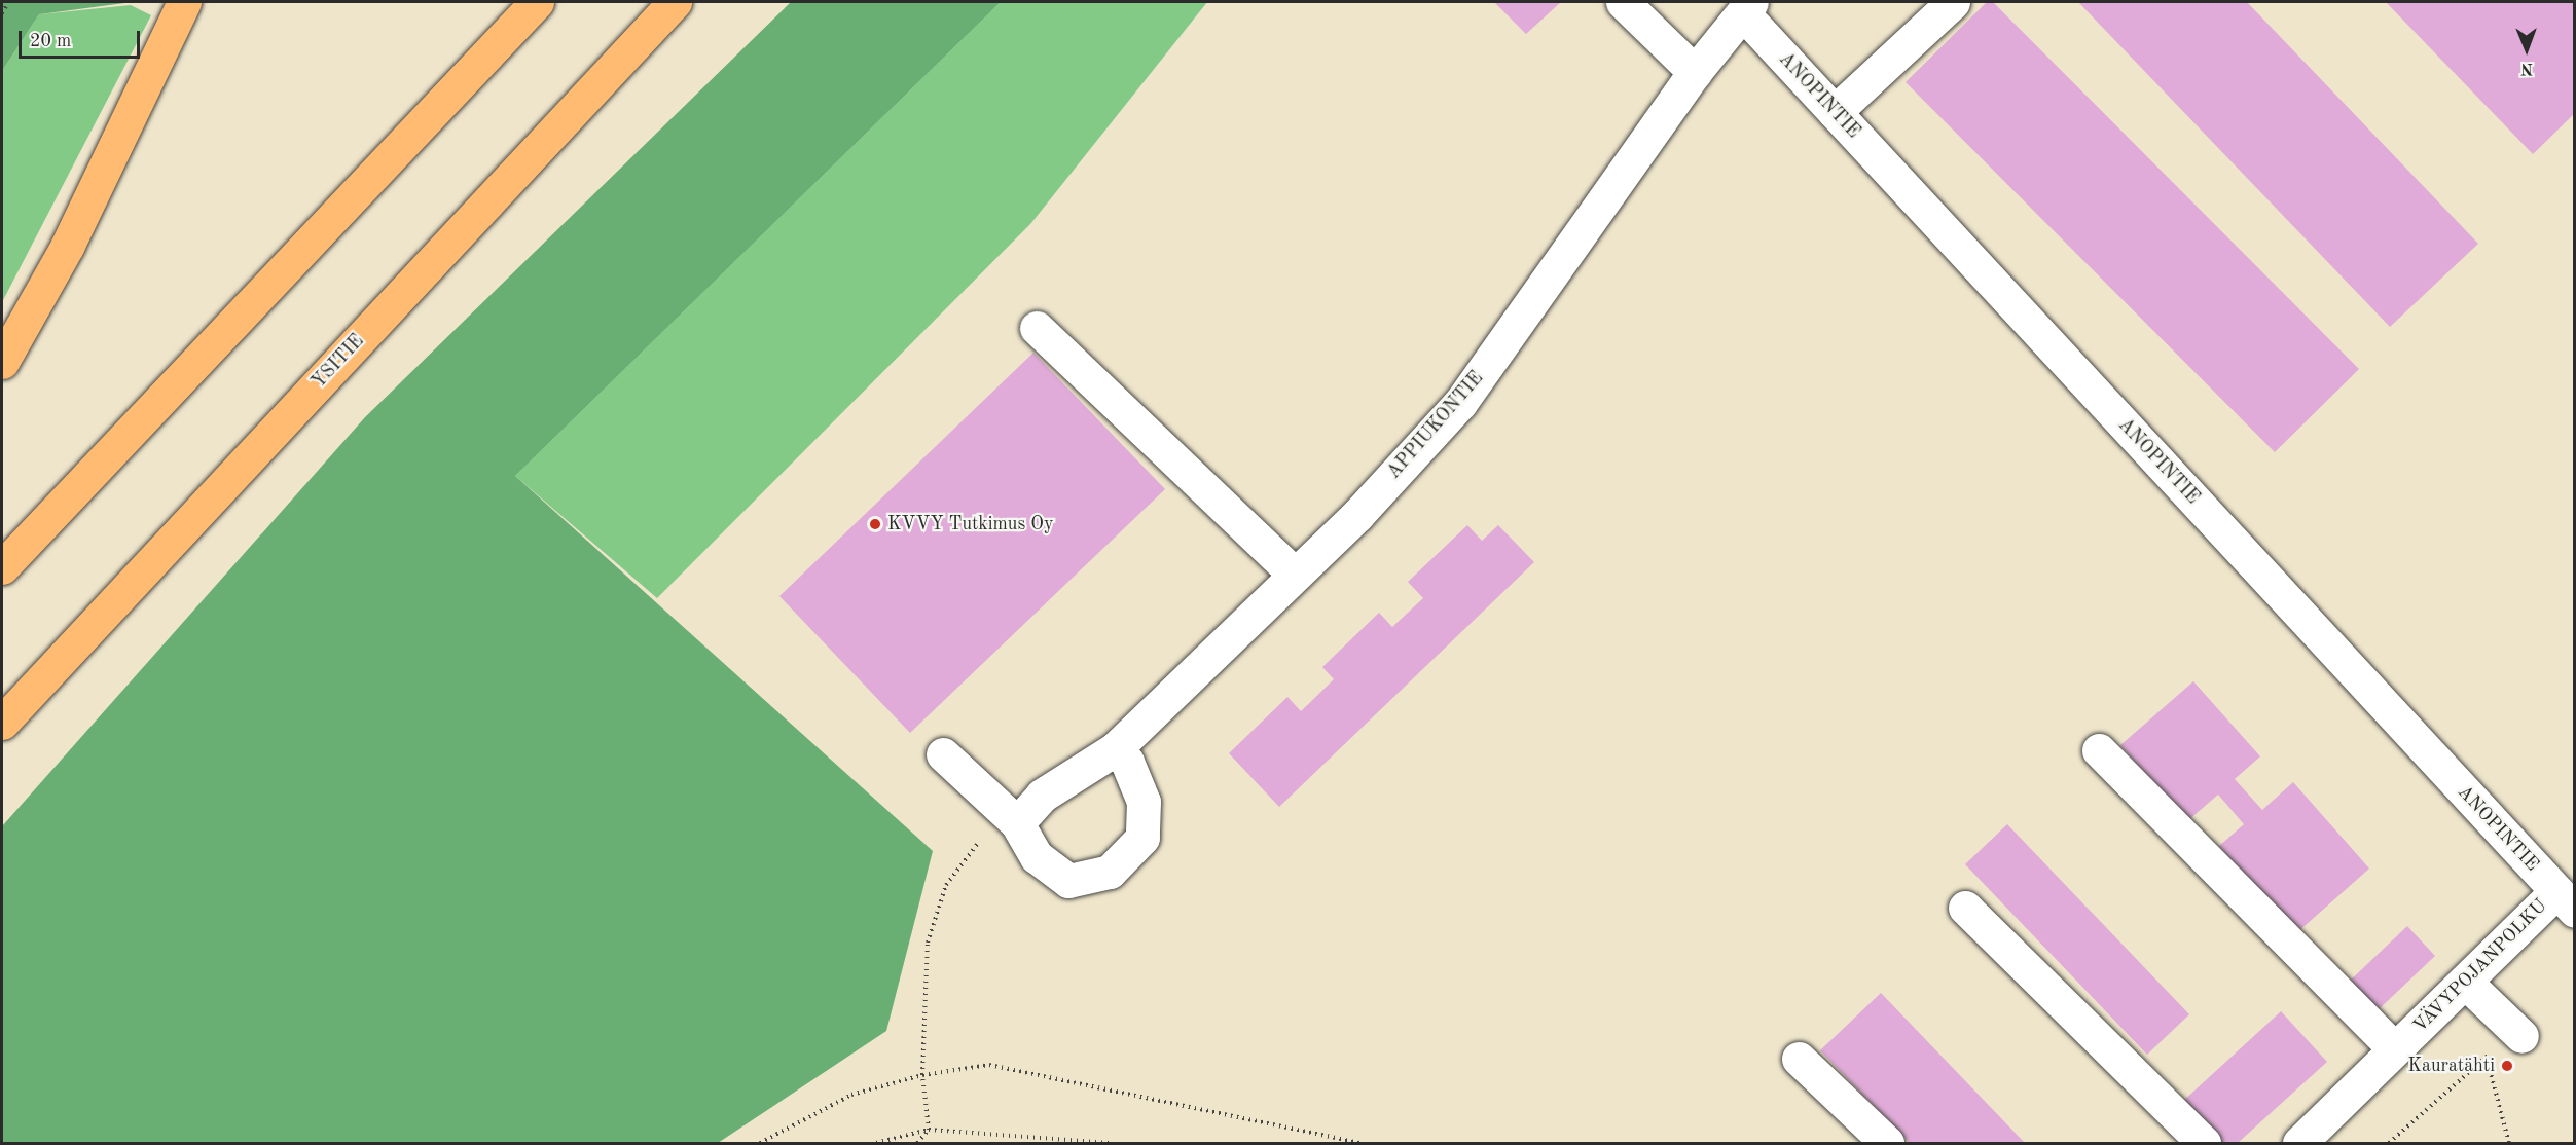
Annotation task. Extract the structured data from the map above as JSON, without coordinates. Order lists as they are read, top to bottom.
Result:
{
  "streets": {
    "highway": ["YSITIE"],
    "street": ["ANOPINTIE", "APPIUKONTIE", "VÄVYPOJANPOLKU"]
  },
  "crossings": [
    ["ANOPINTIE", "APPIUKONTIE"],
    ["ANOPINTIE", "VÄVYPOJANPOLKU"]
  ],
  "places": ["KVVY Tutkimus Oy", "Kauratähti"],
  "scale_bar": "20 m",
  "north": "bottom"
}
